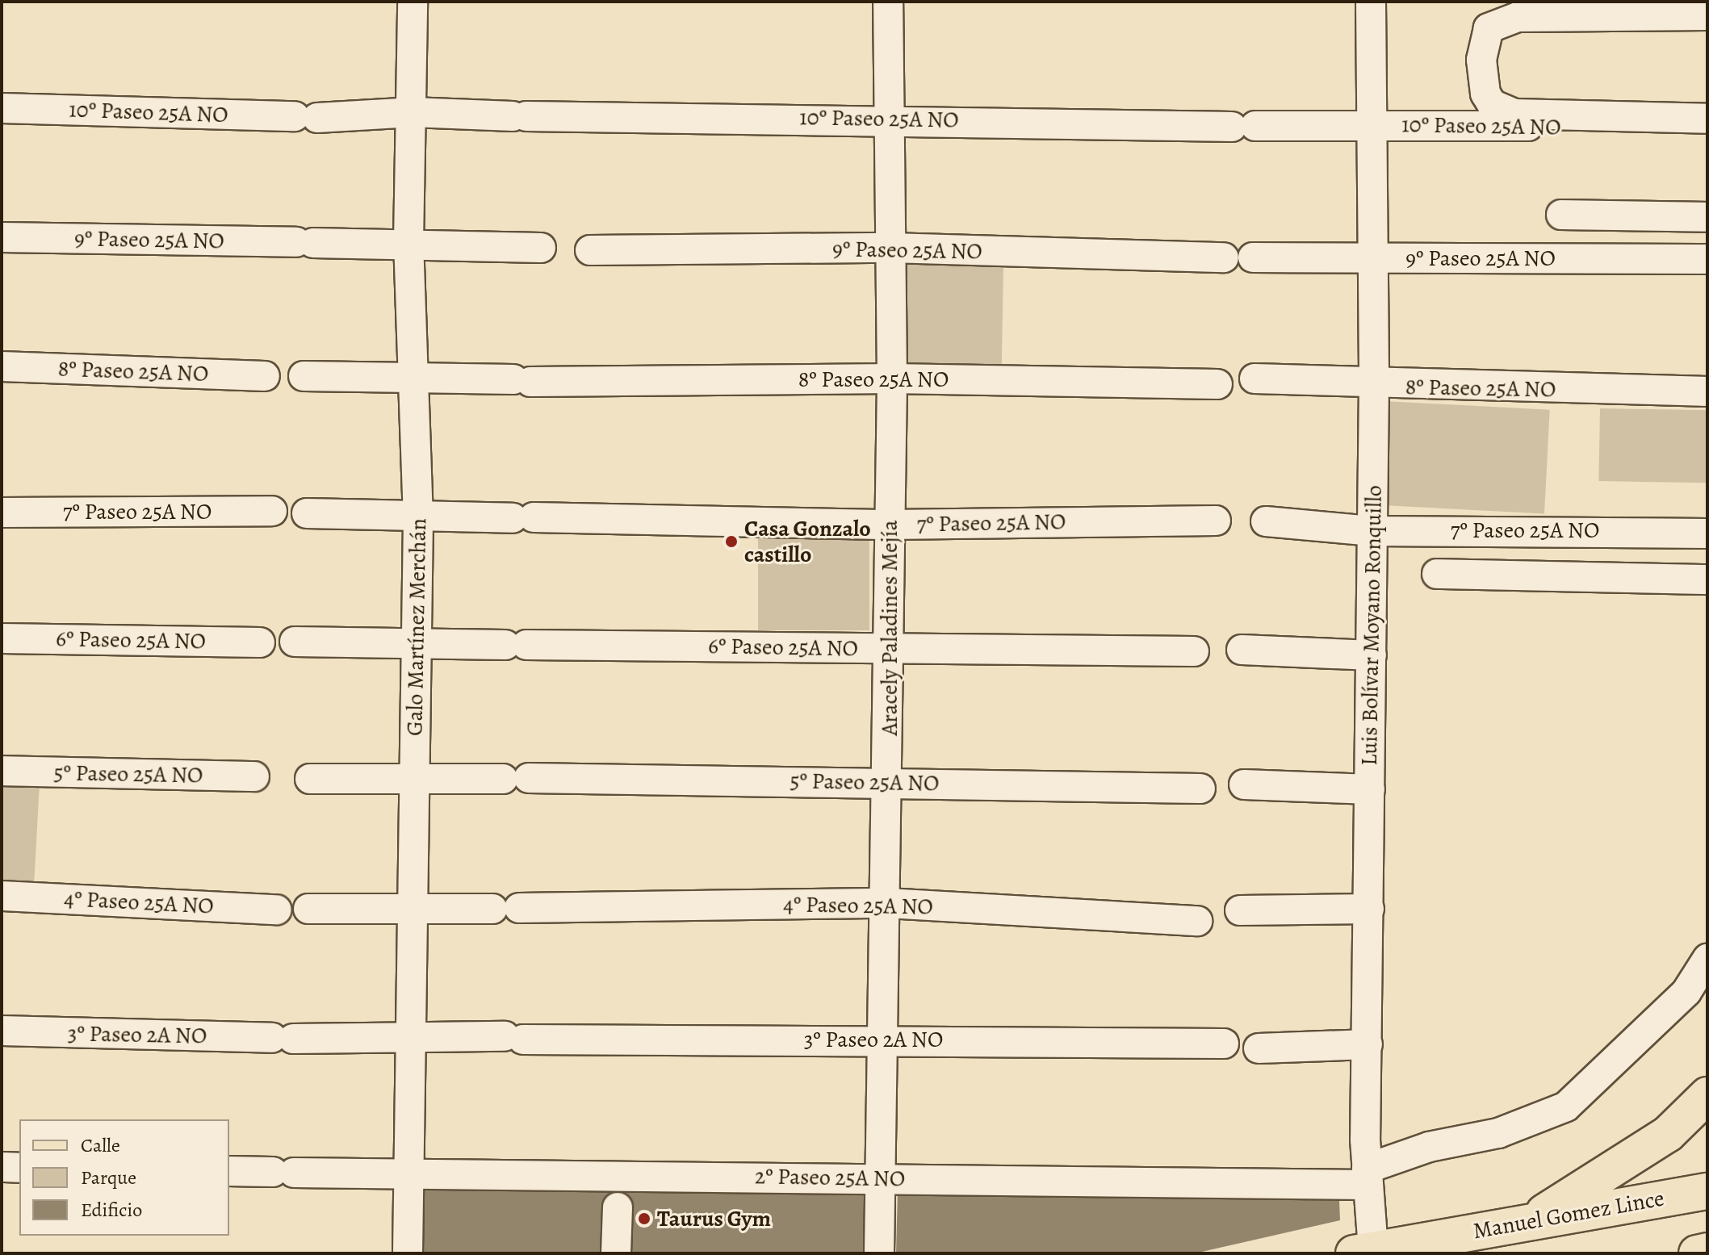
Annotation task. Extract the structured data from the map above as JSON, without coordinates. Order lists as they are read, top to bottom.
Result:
{
  "streets": {
    "main road": ["Manuel Gomez Lince"],
    "street": [
      "10º Paseo 25A NO",
      "9º Paseo 25A NO",
      "8º Paseo 25A NO",
      "7º Paseo 25A NO",
      "Luis Bolívar Moyano Ronquillo",
      "Galo Martínez Merchán",
      "Aracely Paladines Mejía",
      "6º Paseo 25A NO",
      "5º Paseo 25A NO",
      "4º Paseo 25A NO",
      "3º Paseo 2A NO",
      "2º Paseo 25A NO"
    ]
  },
  "crossings": [
    ["10º Paseo 25A NO", "Luis Bolívar Moyano Ronquillo"],
    ["10º Paseo 25A NO", "Galo Martínez Merchán"],
    ["10º Paseo 25A NO", "Aracely Paladines Mejía"],
    ["9º Paseo 25A NO", "Luis Bolívar Moyano Ronquillo"],
    ["9º Paseo 25A NO", "Galo Martínez Merchán"],
    ["9º Paseo 25A NO", "Aracely Paladines Mejía"],
    ["8º Paseo 25A NO", "Luis Bolívar Moyano Ronquillo"],
    ["8º Paseo 25A NO", "Galo Martínez Merchán"],
    ["8º Paseo 25A NO", "Aracely Paladines Mejía"],
    ["7º Paseo 25A NO", "Luis Bolívar Moyano Ronquillo"],
    ["7º Paseo 25A NO", "Galo Martínez Merchán"],
    ["7º Paseo 25A NO", "Aracely Paladines Mejía"],
    ["Luis Bolívar Moyano Ronquillo", "2º Paseo 25A NO"],
    ["Luis Bolívar Moyano Ronquillo", "Manuel Gomez Lince"],
    ["Galo Martínez Merchán", "6º Paseo 25A NO"],
    ["Galo Martínez Merchán", "5º Paseo 25A NO"],
    ["Galo Martínez Merchán", "4º Paseo 25A NO"],
    ["Galo Martínez Merchán", "3º Paseo 2A NO"],
    ["Galo Martínez Merchán", "2º Paseo 25A NO"],
    ["Aracely Paladines Mejía", "6º Paseo 25A NO"],
    ["Aracely Paladines Mejía", "5º Paseo 25A NO"],
    ["Aracely Paladines Mejía", "4º Paseo 25A NO"],
    ["Aracely Paladines Mejía", "3º Paseo 2A NO"],
    ["Aracely Paladines Mejía", "2º Paseo 25A NO"]
  ],
  "places": ["Casa Gonzalo castillo", "Taurus Gym"],
  "legend": ["Calle", "Parque", "Edificio"]
}
